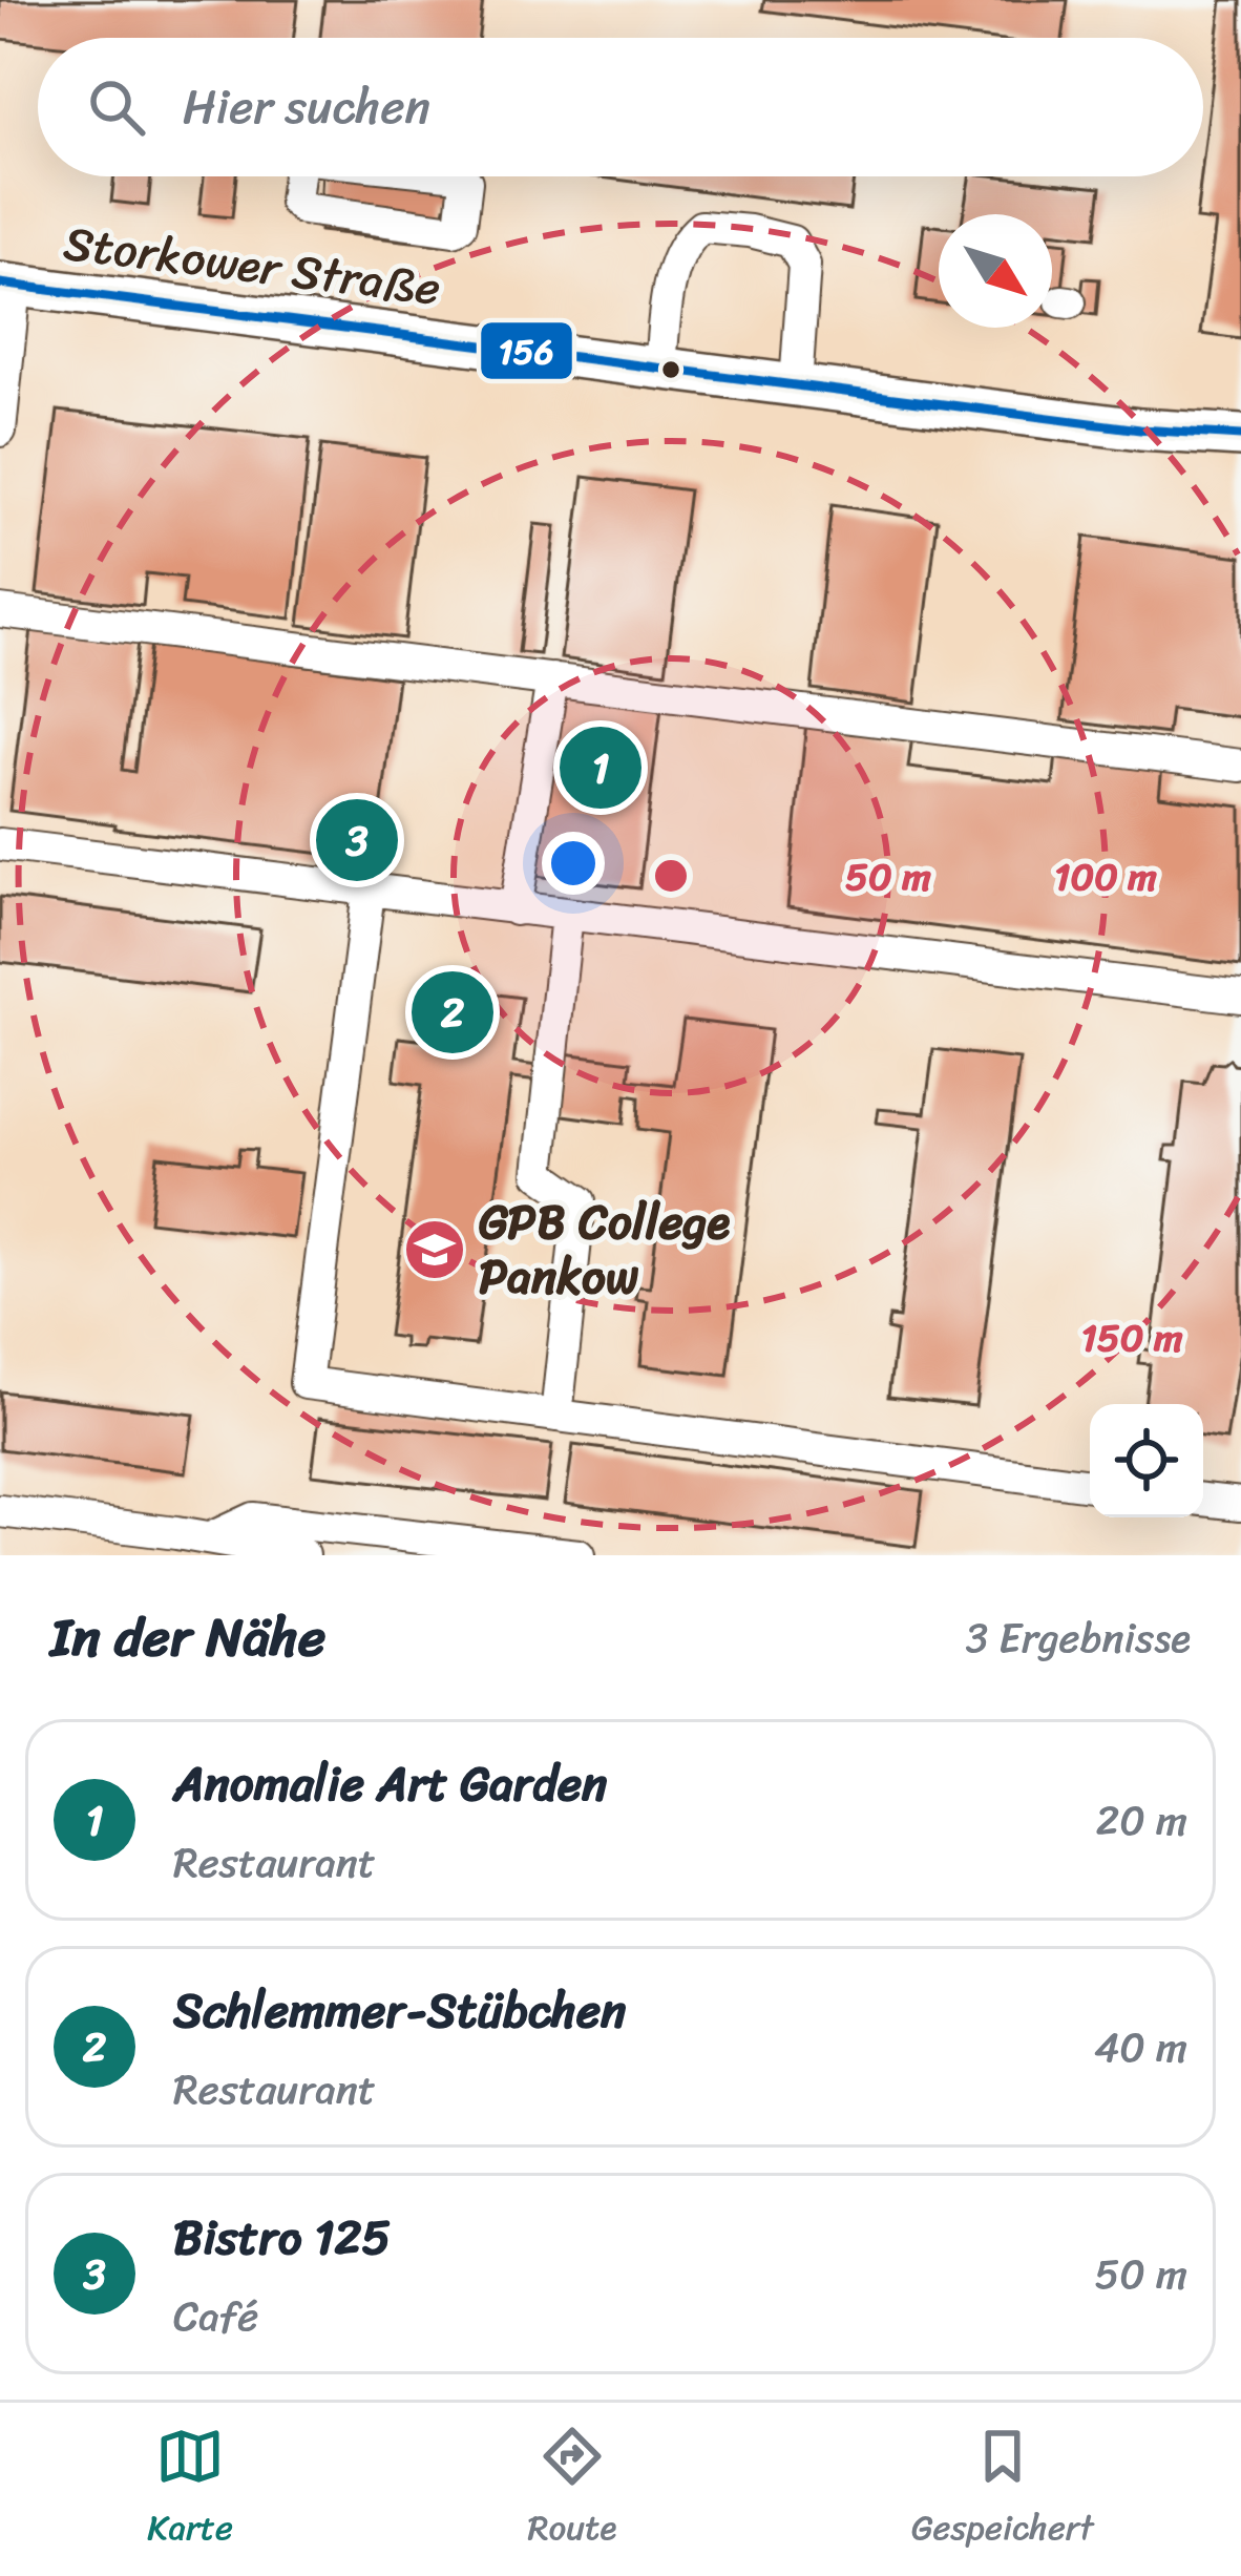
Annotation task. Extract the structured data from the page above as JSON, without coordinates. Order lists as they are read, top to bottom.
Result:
{
  "streets": {
    "main road": ["Storkower Straße"]
  },
  "places": {
    "school or university": ["GPB College Pankow"]
  },
  "lines": ["transit line 156"],
  "north": "bottom right",
  "page": {
    "search": "Hier suchen",
    "pins": ["1", "3", "2"],
    "heading": ["In der Nähe", "3 Ergebnisse"],
    "list": [
      {
        "mark": "1",
        "name": "Anomalie Art Garden",
        "note": "Restaurant",
        "value": "20 m"
      },
      {
        "mark": "2",
        "name": "Schlemmer-Stübchen",
        "note": "Restaurant",
        "value": "40 m"
      },
      {
        "mark": "3",
        "name": "Bistro 125",
        "note": "Café",
        "value": "50 m"
      }
    ],
    "nav": ["Karte", "Route", "Gespeichert"]
  },
  "rings": ["50 m", "100 m", "150 m"]
}
